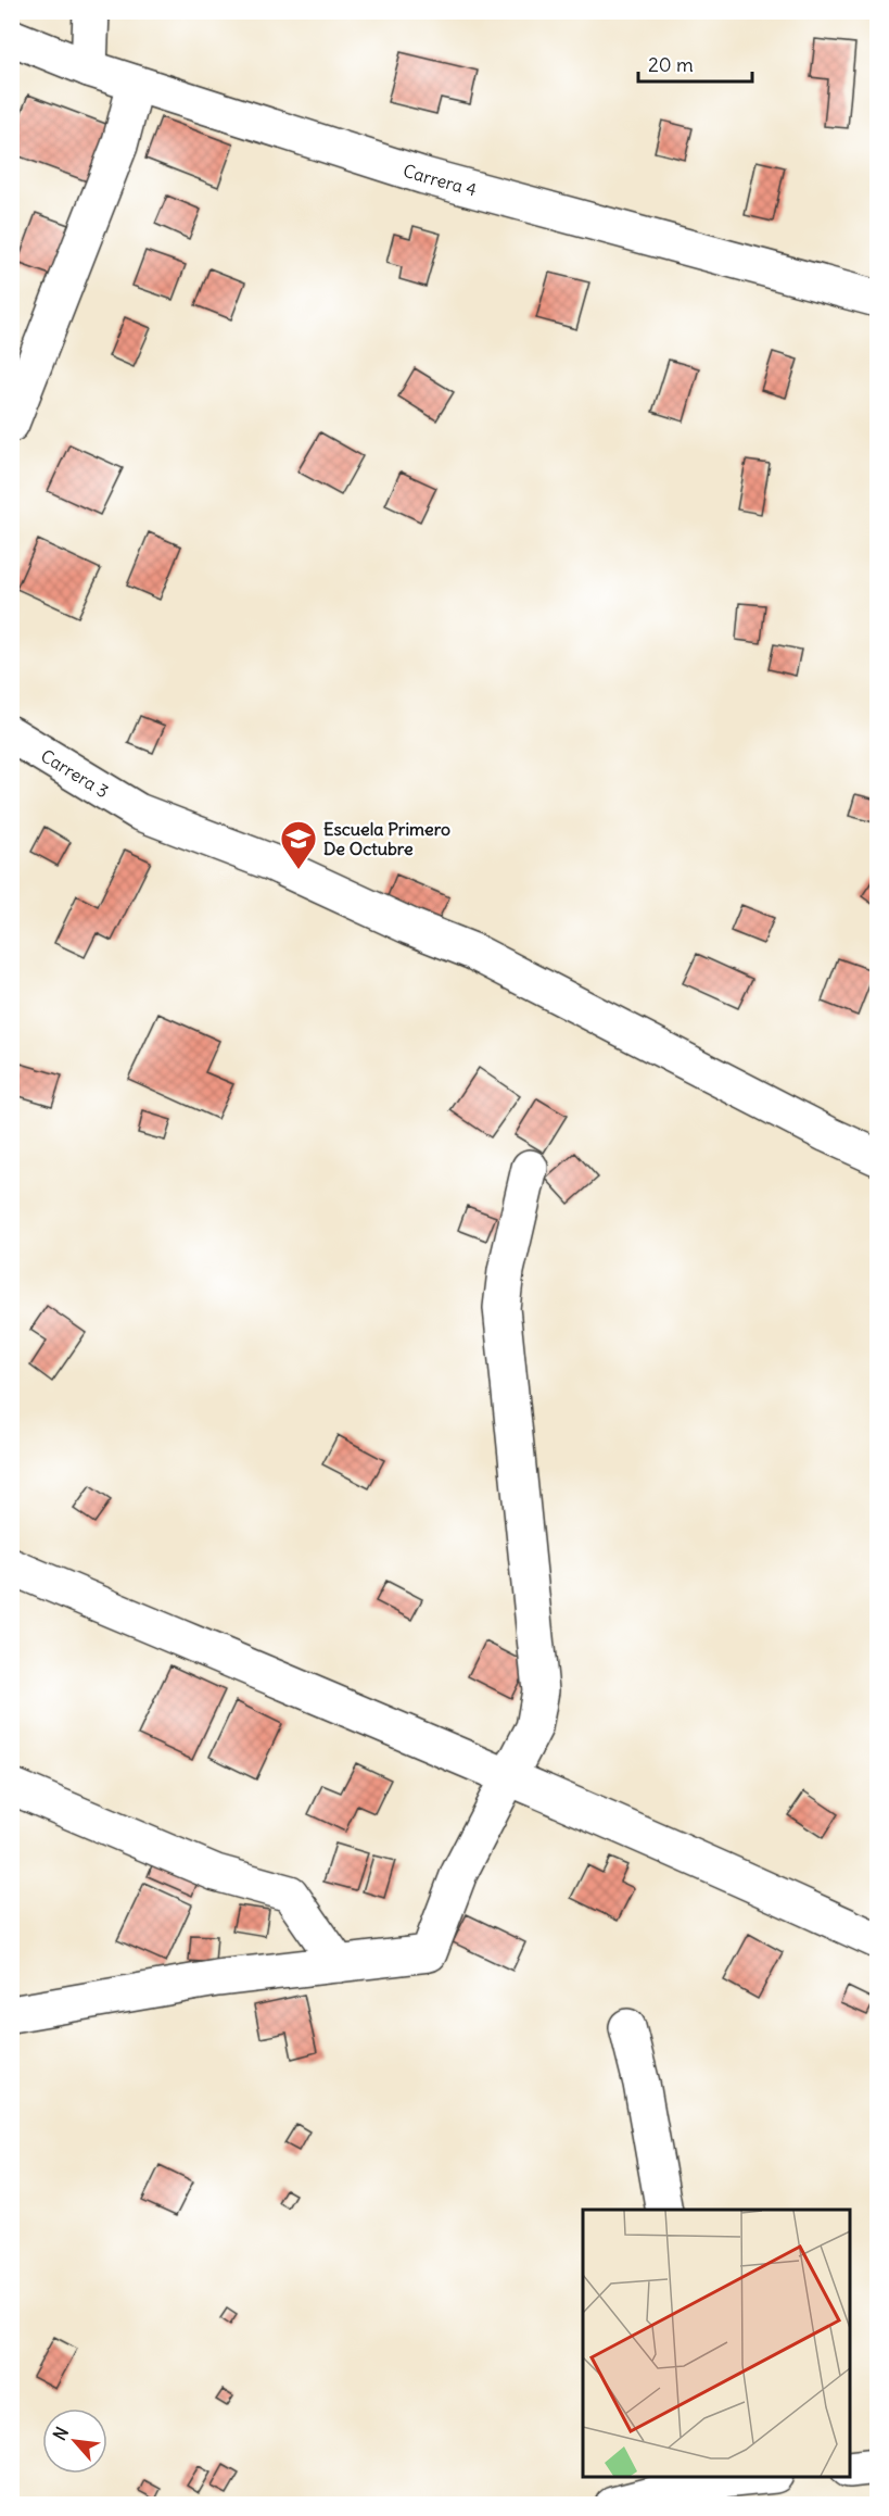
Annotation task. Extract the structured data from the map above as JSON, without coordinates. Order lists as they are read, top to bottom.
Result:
{
  "streets": {
    "street": ["Carrera 4", "Carrera 3"]
  },
  "places": {
    "school or university": ["Escuela Primero De Octubre"]
  },
  "scale_bar": "20 m",
  "north": "top left"
}
